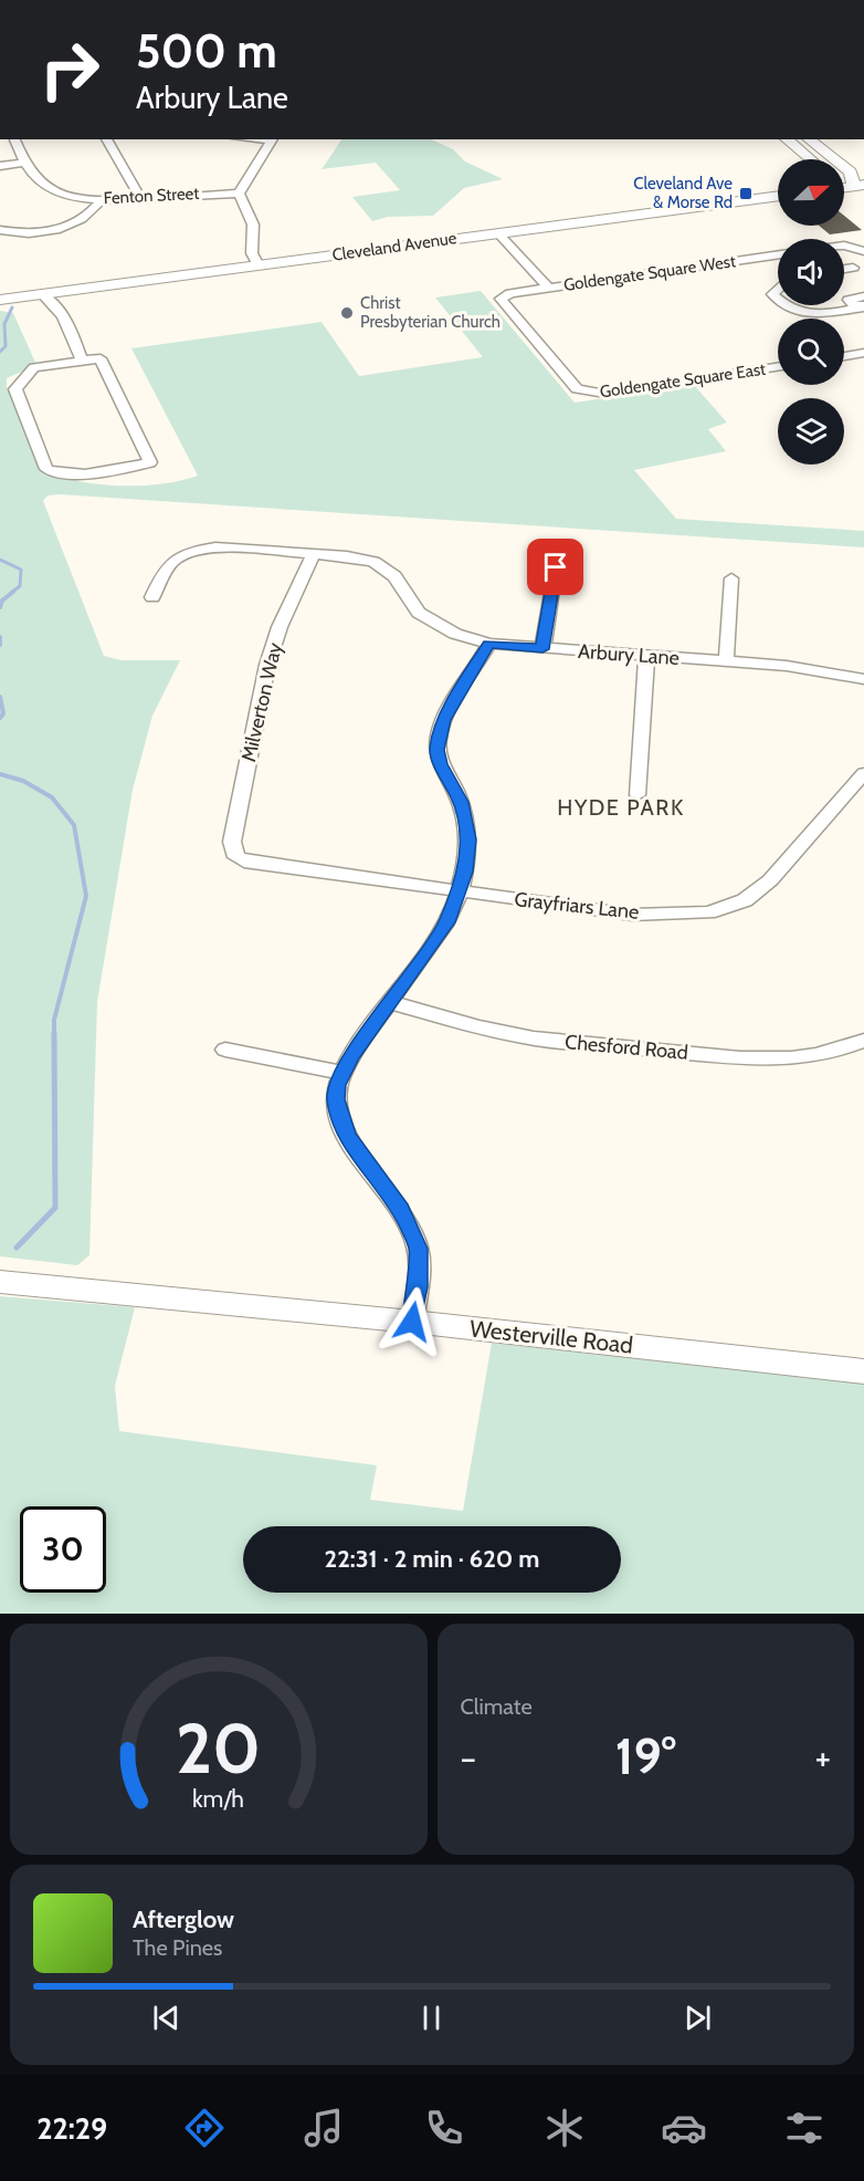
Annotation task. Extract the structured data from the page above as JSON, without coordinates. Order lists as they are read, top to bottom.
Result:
{
  "streets": {
    "main road": ["Cleveland Avenue", "Westerville Road"],
    "street": [
      "Fenton Street",
      "Goldengate Square West",
      "Goldengate Square East",
      "Arbury Lane",
      "Milverton Way",
      "Grayfriars Lane",
      "Chesford Road"
    ]
  },
  "crossings": [
    ["Goldengate Square West", "Goldengate Square East"],
    ["Arbury Lane", "Milverton Way"],
    ["Milverton Way", "Grayfriars Lane"]
  ],
  "districts": ["HYDE PARK"],
  "places": {
    "transit": ["Cleveland Ave & Morse Rd"],
    "other": ["Christ Presbyterian Church"]
  },
  "north": "right",
  "page": {
    "turn": ["500 m", "Arbury Lane"],
    "limit": "30",
    "trip": "22:31 · 2 min · 620 m",
    "tile": "Climate",
    "heat": ["−", "19°", "+"],
    "song": ["Afterglow", "The Pines"],
    "tabs": "22:29",
    "gauge": ["20", "km/h"]
  }
}
